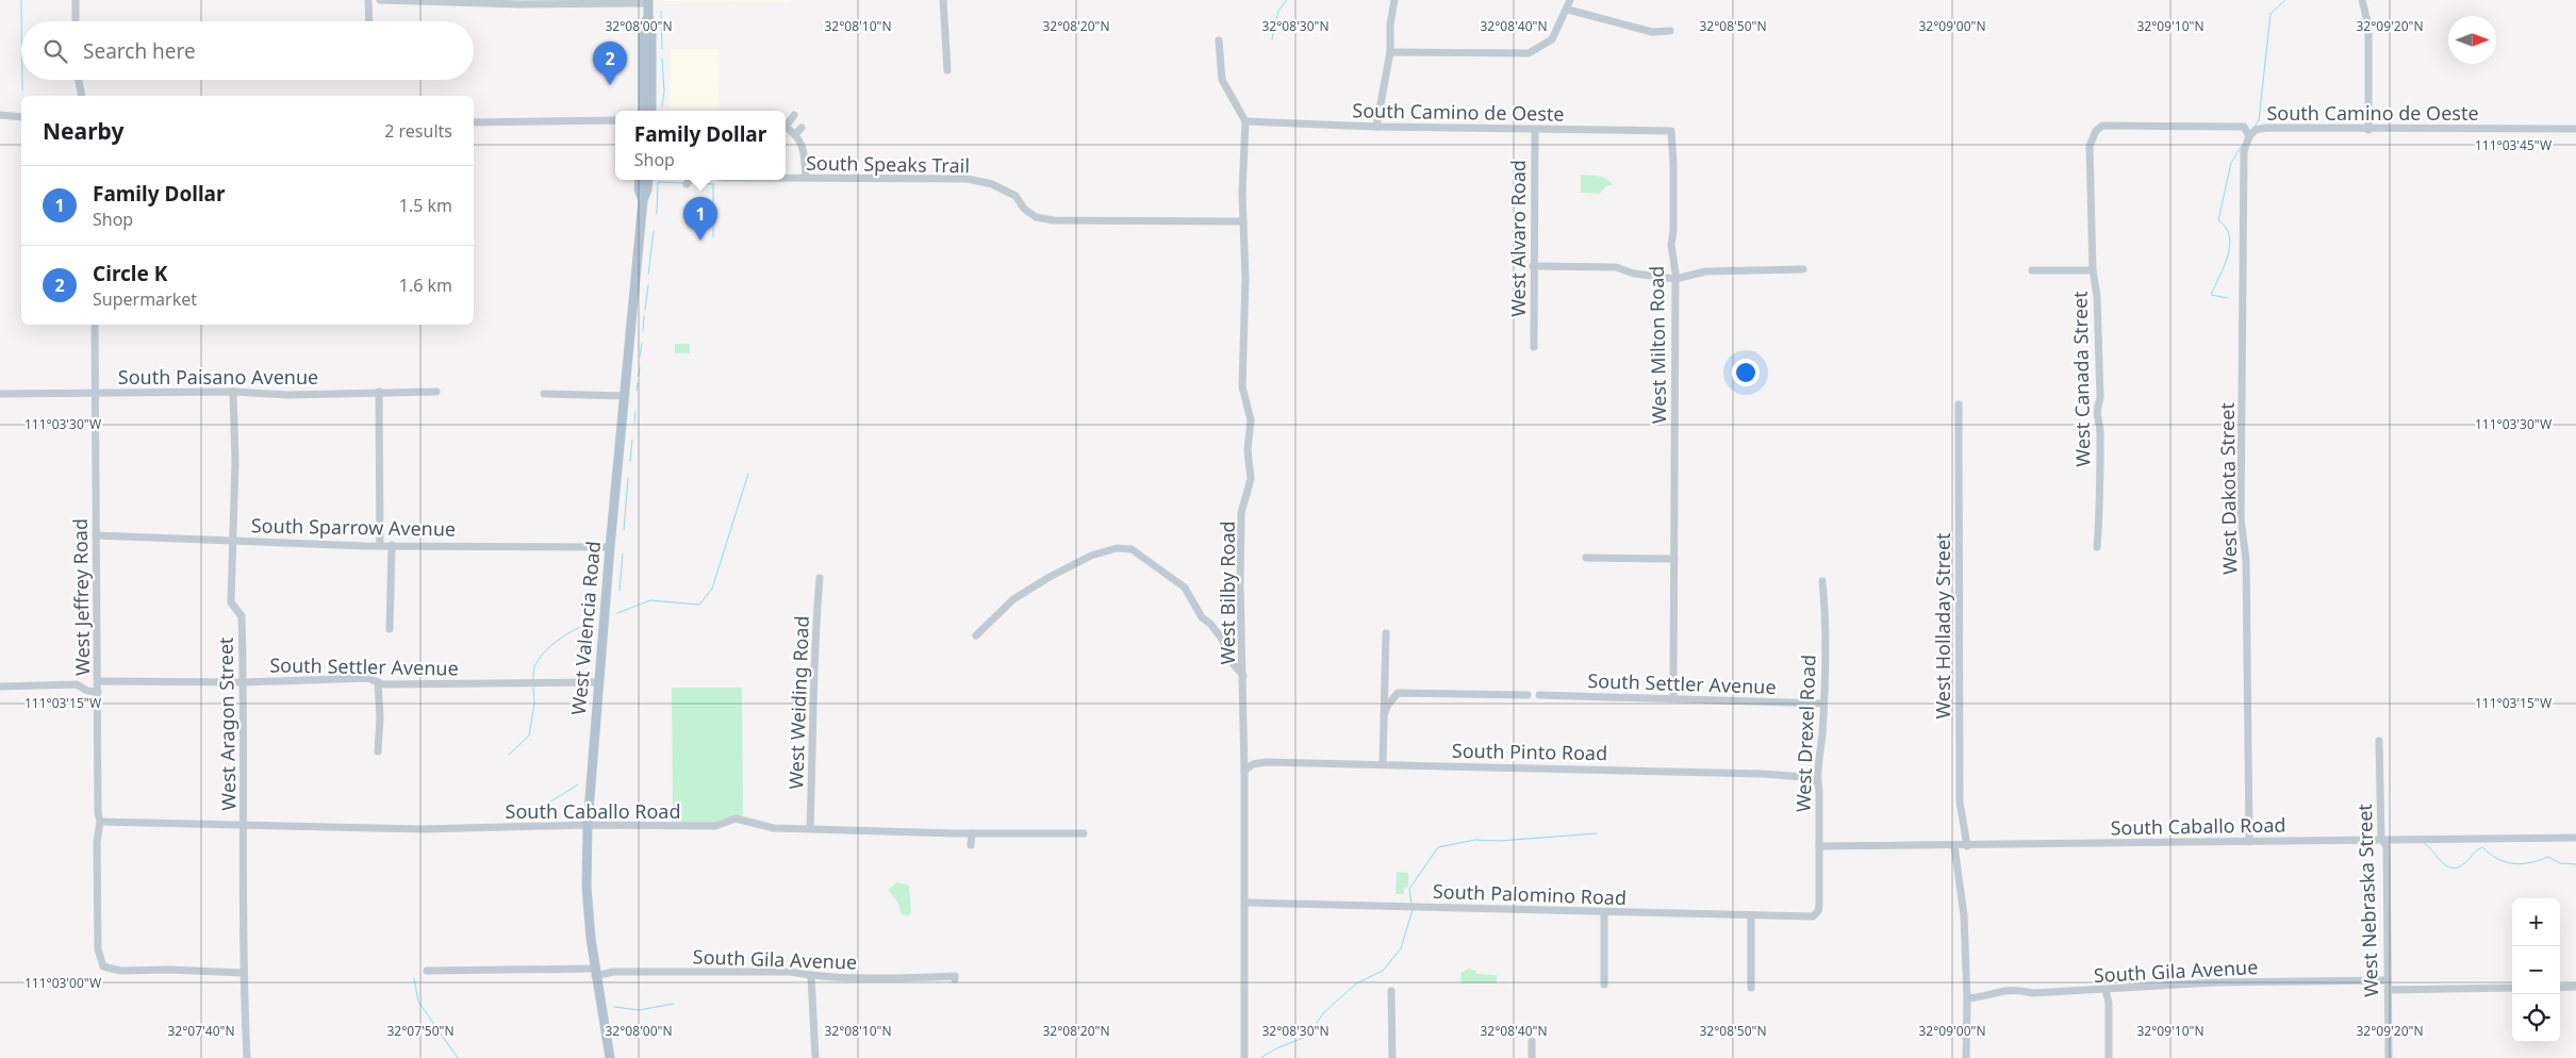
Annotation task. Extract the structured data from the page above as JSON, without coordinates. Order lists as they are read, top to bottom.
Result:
{
  "streets": {
    "main road": ["West Valencia Road"],
    "street": [
      "South Camino de Oeste",
      "South Speaks Trail",
      "West Alvaro Road",
      "West Milton Road",
      "South Paisano Avenue",
      "West Canada Street",
      "West Dakota Street",
      "South Sparrow Avenue",
      "West Bilby Road",
      "West Jeffrey Road",
      "West Holladay Street",
      "South Settler Avenue",
      "West Weiding Road",
      "West Aragon Street",
      "West Drexel Road",
      "South Pinto Road",
      "South Caballo Road",
      "South Palomino Road",
      "West Nebraska Street",
      "South Gila Avenue"
    ]
  },
  "crossings": [
    ["South Camino de Oeste", "West Alvaro Road"],
    ["South Camino de Oeste", "West Milton Road"],
    ["South Camino de Oeste", "West Canada Street"],
    ["South Camino de Oeste", "West Dakota Street"],
    ["South Camino de Oeste", "West Bilby Road"],
    ["South Speaks Trail", "West Bilby Road"],
    ["West Milton Road", "South Settler Avenue"],
    ["South Paisano Avenue", "West Jeffrey Road"],
    ["South Paisano Avenue", "West Aragon Street"],
    ["West Dakota Street", "South Caballo Road"],
    ["South Sparrow Avenue", "West Jeffrey Road"],
    ["South Sparrow Avenue", "West Valencia Road"],
    ["South Sparrow Avenue", "West Aragon Street"],
    ["West Bilby Road", "South Pinto Road"],
    ["West Bilby Road", "South Palomino Road"],
    ["West Jeffrey Road", "South Settler Avenue"],
    ["West Jeffrey Road", "West Aragon Street"],
    ["West Jeffrey Road", "South Caballo Road"],
    ["West Holladay Street", "South Caballo Road"],
    ["West Valencia Road", "South Settler Avenue"],
    ["West Valencia Road", "South Caballo Road"],
    ["West Valencia Road", "South Gila Avenue"],
    ["South Settler Avenue", "West Aragon Street"],
    ["South Settler Avenue", "West Drexel Road"],
    ["West Weiding Road", "South Caballo Road"],
    ["West Aragon Street", "South Caballo Road"],
    ["West Drexel Road", "South Pinto Road"],
    ["West Drexel Road", "South Caballo Road"],
    ["West Drexel Road", "South Palomino Road"],
    ["South Caballo Road", "West Nebraska Street"],
    ["West Nebraska Street", "South Gila Avenue"]
  ],
  "north": "right",
  "page": {
    "search": "Search here",
    "pins": ["2", "1"],
    "heading": ["Nearby", "2 results"],
    "popup": ["Family Dollar", "Shop"],
    "list": [
      {
        "mark": "1",
        "name": "Family Dollar",
        "note": "Shop",
        "value": "1.5 km"
      },
      {
        "mark": "2",
        "name": "Circle K",
        "note": "Supermarket",
        "value": "1.6 km"
      }
    ],
    "map_buttons": ["+", "−"]
  },
  "coordinates": [
    "32°08'00\"N",
    "32°08'10\"N",
    "32°08'20\"N",
    "32°08'30\"N",
    "32°08'40\"N",
    "32°08'50\"N",
    "32°09'00\"N",
    "32°09'10\"N",
    "32°09'20\"N",
    "111°03'45\"W",
    "111°03'30\"W",
    "111°03'15\"W",
    "111°03'00\"W",
    "32°07'40\"N",
    "32°07'50\"N"
  ]
}
